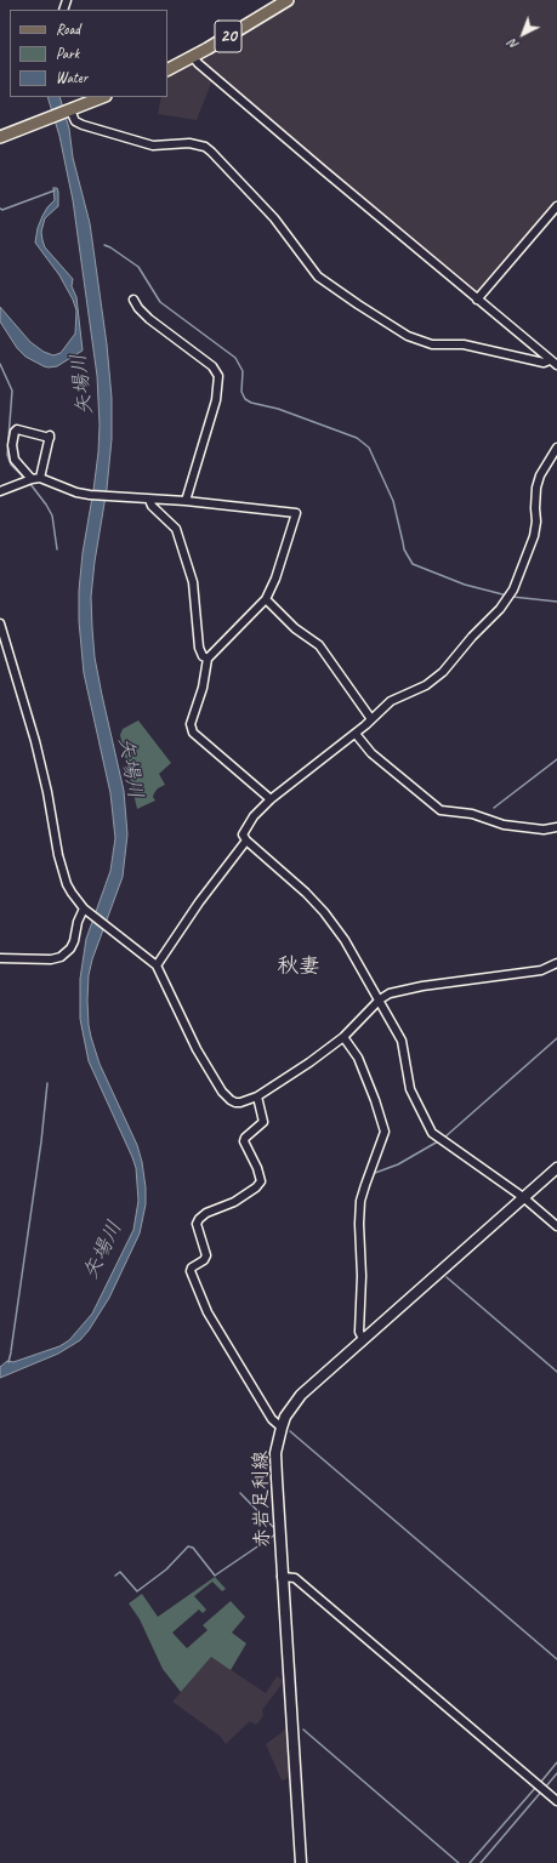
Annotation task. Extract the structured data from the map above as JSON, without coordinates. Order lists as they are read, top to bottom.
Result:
{
  "streets": {
    "main road": ["20", "赤岩足利線"]
  },
  "districts": ["秋妻"],
  "water": ["矢場川"],
  "legend": ["Road", "Park", "Water"],
  "north": "bottom left"
}
